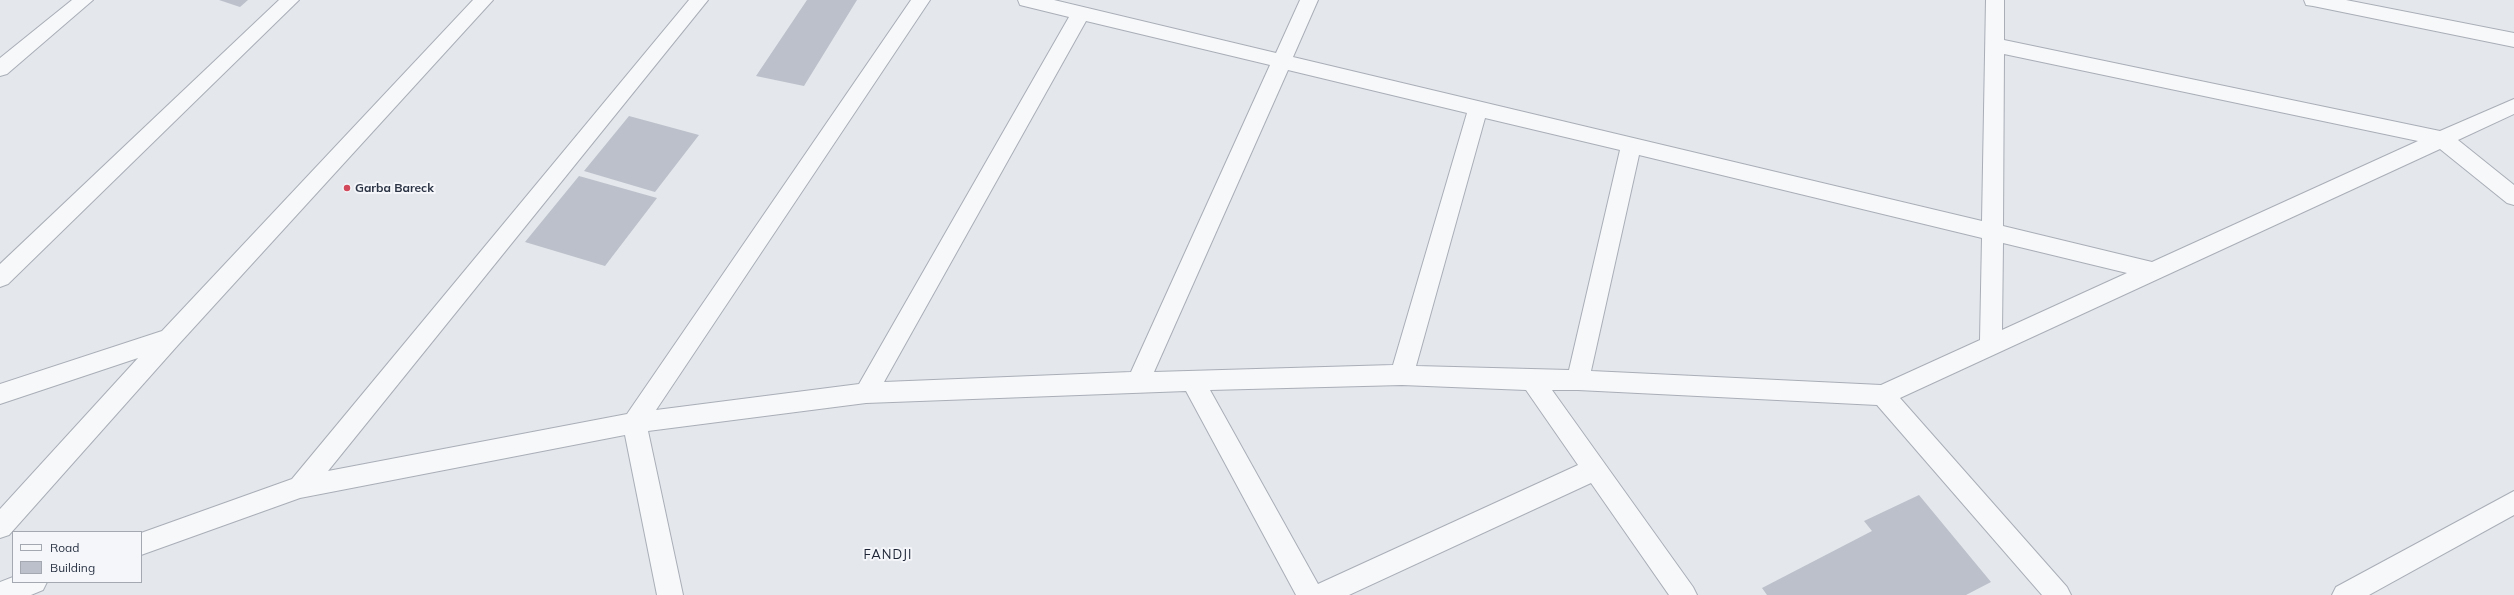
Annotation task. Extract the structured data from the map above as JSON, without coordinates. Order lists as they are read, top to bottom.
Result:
{
  "districts": ["FANDJI"],
  "places": ["Garba Bareck"],
  "legend": ["Road", "Building"]
}
